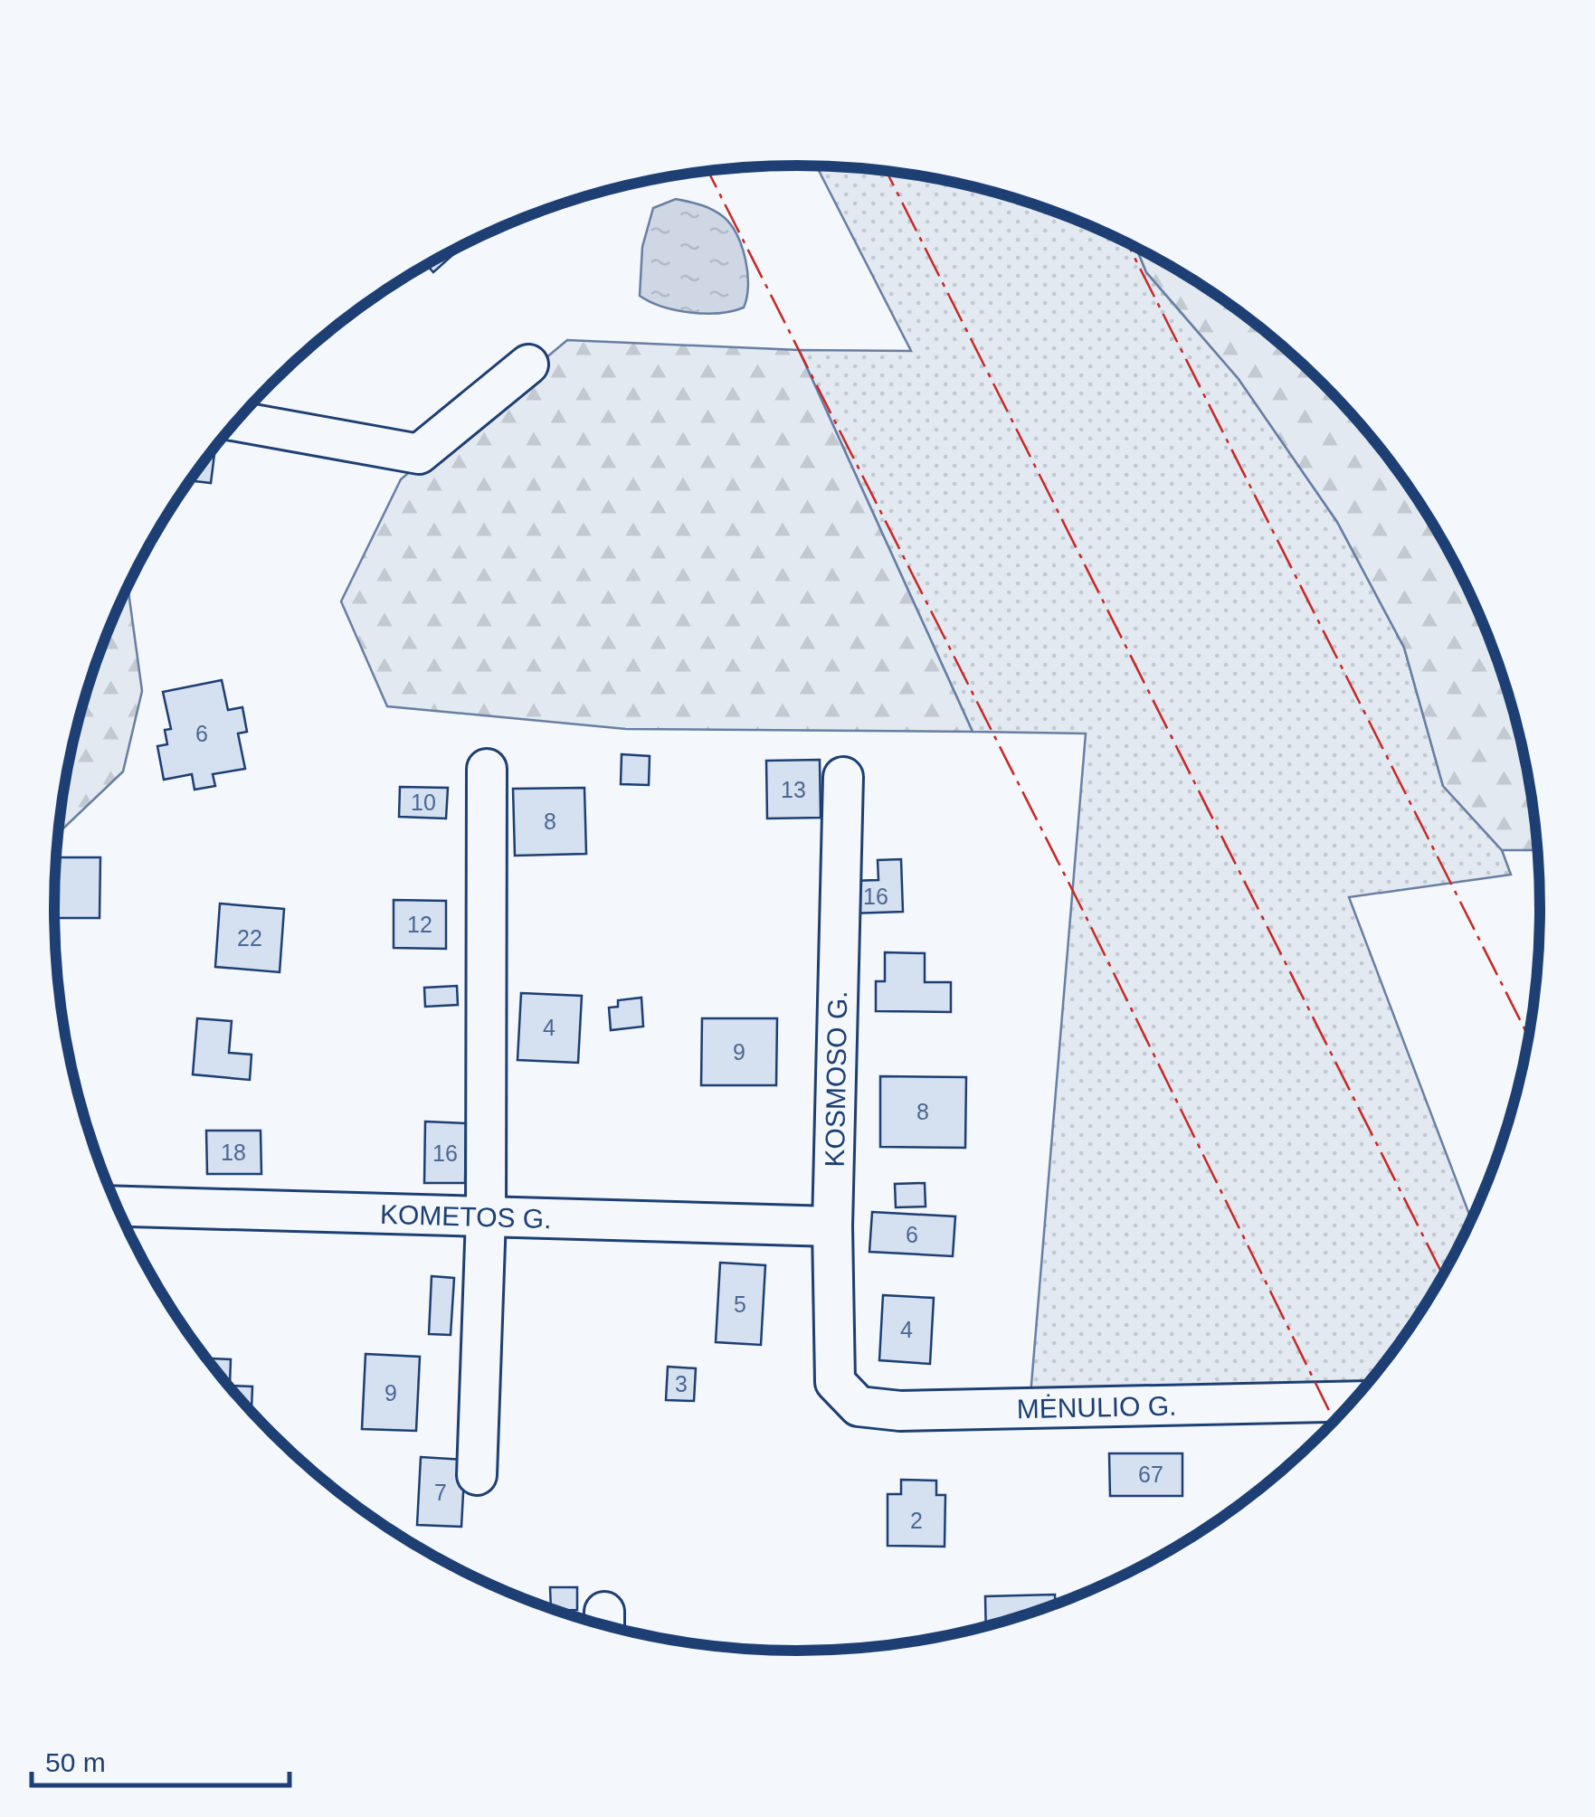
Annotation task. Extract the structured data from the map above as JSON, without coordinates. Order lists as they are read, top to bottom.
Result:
{
  "streets": {
    "street": ["KOSMOSO G.", "KOMETOS G.", "MĖNULIO G."]
  },
  "crossings": [
    ["KOSMOSO G.", "KOMETOS G."],
    ["KOSMOSO G.", "MĖNULIO G."]
  ],
  "house_numbers": [
    "6",
    "13",
    "10",
    "8",
    "16",
    "12",
    "22",
    "4",
    "9",
    "8",
    "18",
    "16",
    "6",
    "5",
    "4",
    "3",
    "9",
    "67",
    "7",
    "2"
  ],
  "scale_bar": "50 m"
}
